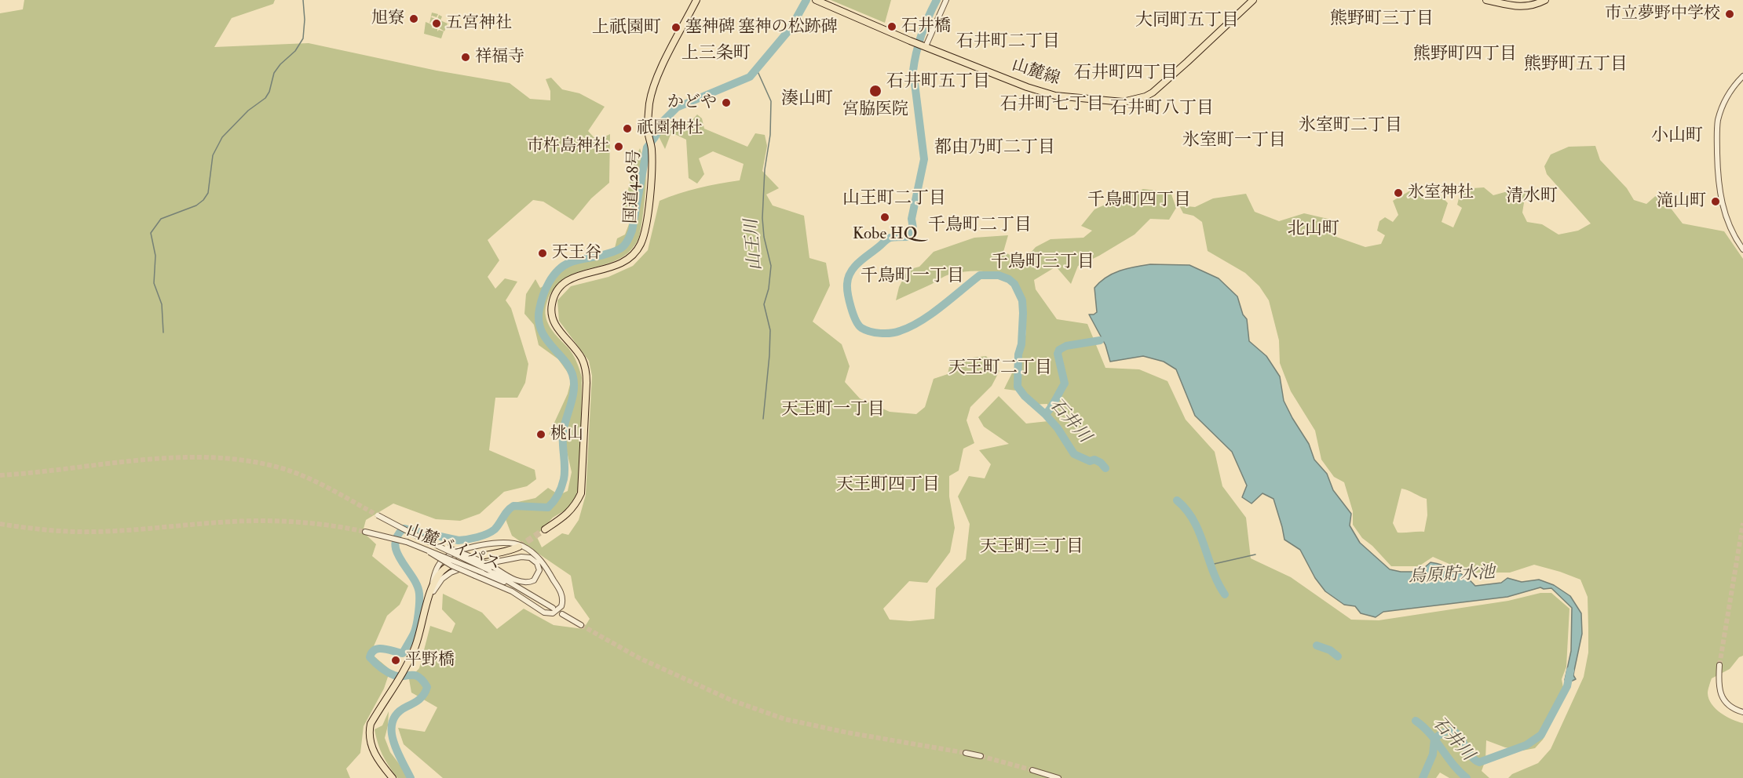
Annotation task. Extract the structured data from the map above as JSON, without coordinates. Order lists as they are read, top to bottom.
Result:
{
  "streets": {
    "highway": ["国道428号"],
    "main road": ["山麓線"],
    "street": ["山麓バイパス"]
  },
  "districts": [
    "熊野町三丁目",
    "大同町五丁目",
    "上祇園町",
    "石井町二丁目",
    "上三条町",
    "熊野町四丁目",
    "熊野町五丁目",
    "石井町四丁目",
    "石井町五丁目",
    "湊山町",
    "石井町七丁目",
    "石井町八丁目",
    "氷室町二丁目",
    "小山町",
    "氷室町一丁目",
    "都由乃町二丁目",
    "清水町",
    "山王町二丁目",
    "千鳥町四丁目",
    "千鳥町二丁目",
    "北山町",
    "千鳥町三丁目",
    "千鳥町一丁目",
    "天王町二丁目",
    "天王町一丁目",
    "天王町四丁目",
    "天王町三丁目"
  ],
  "water": ["山王川", "石井川", "烏原貯水池"],
  "places": [
    "市立夢野中学校",
    "旭寮",
    "五宮神社",
    "石井橋",
    "塞神碑 塞神の松跡碑",
    "祥福寺",
    "宮脇医院",
    "かどや",
    "祇園神社",
    "市杵島神社",
    "氷室神社",
    "滝山町",
    "Kobe HQ",
    "天王谷",
    "桃山",
    "平野橋"
  ]
}
